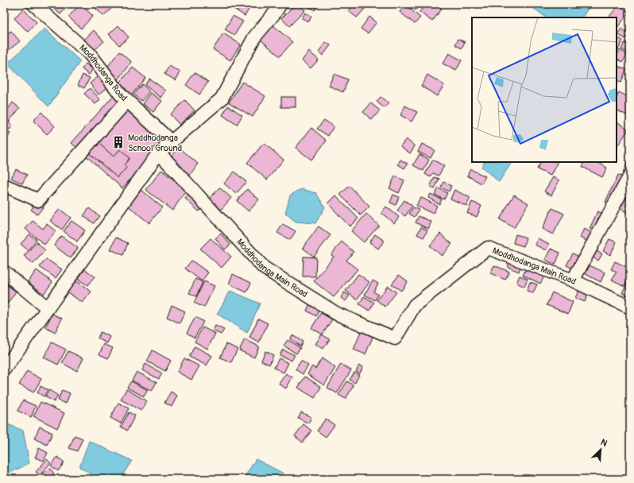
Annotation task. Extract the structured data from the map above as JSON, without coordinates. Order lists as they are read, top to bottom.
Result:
{
  "streets": {
    "street": ["Moddhodanga Road", "Moddhodanga Main Road"]
  },
  "places": {
    "building": ["Moddhodanga School Ground"]
  },
  "north": "top right"
}
